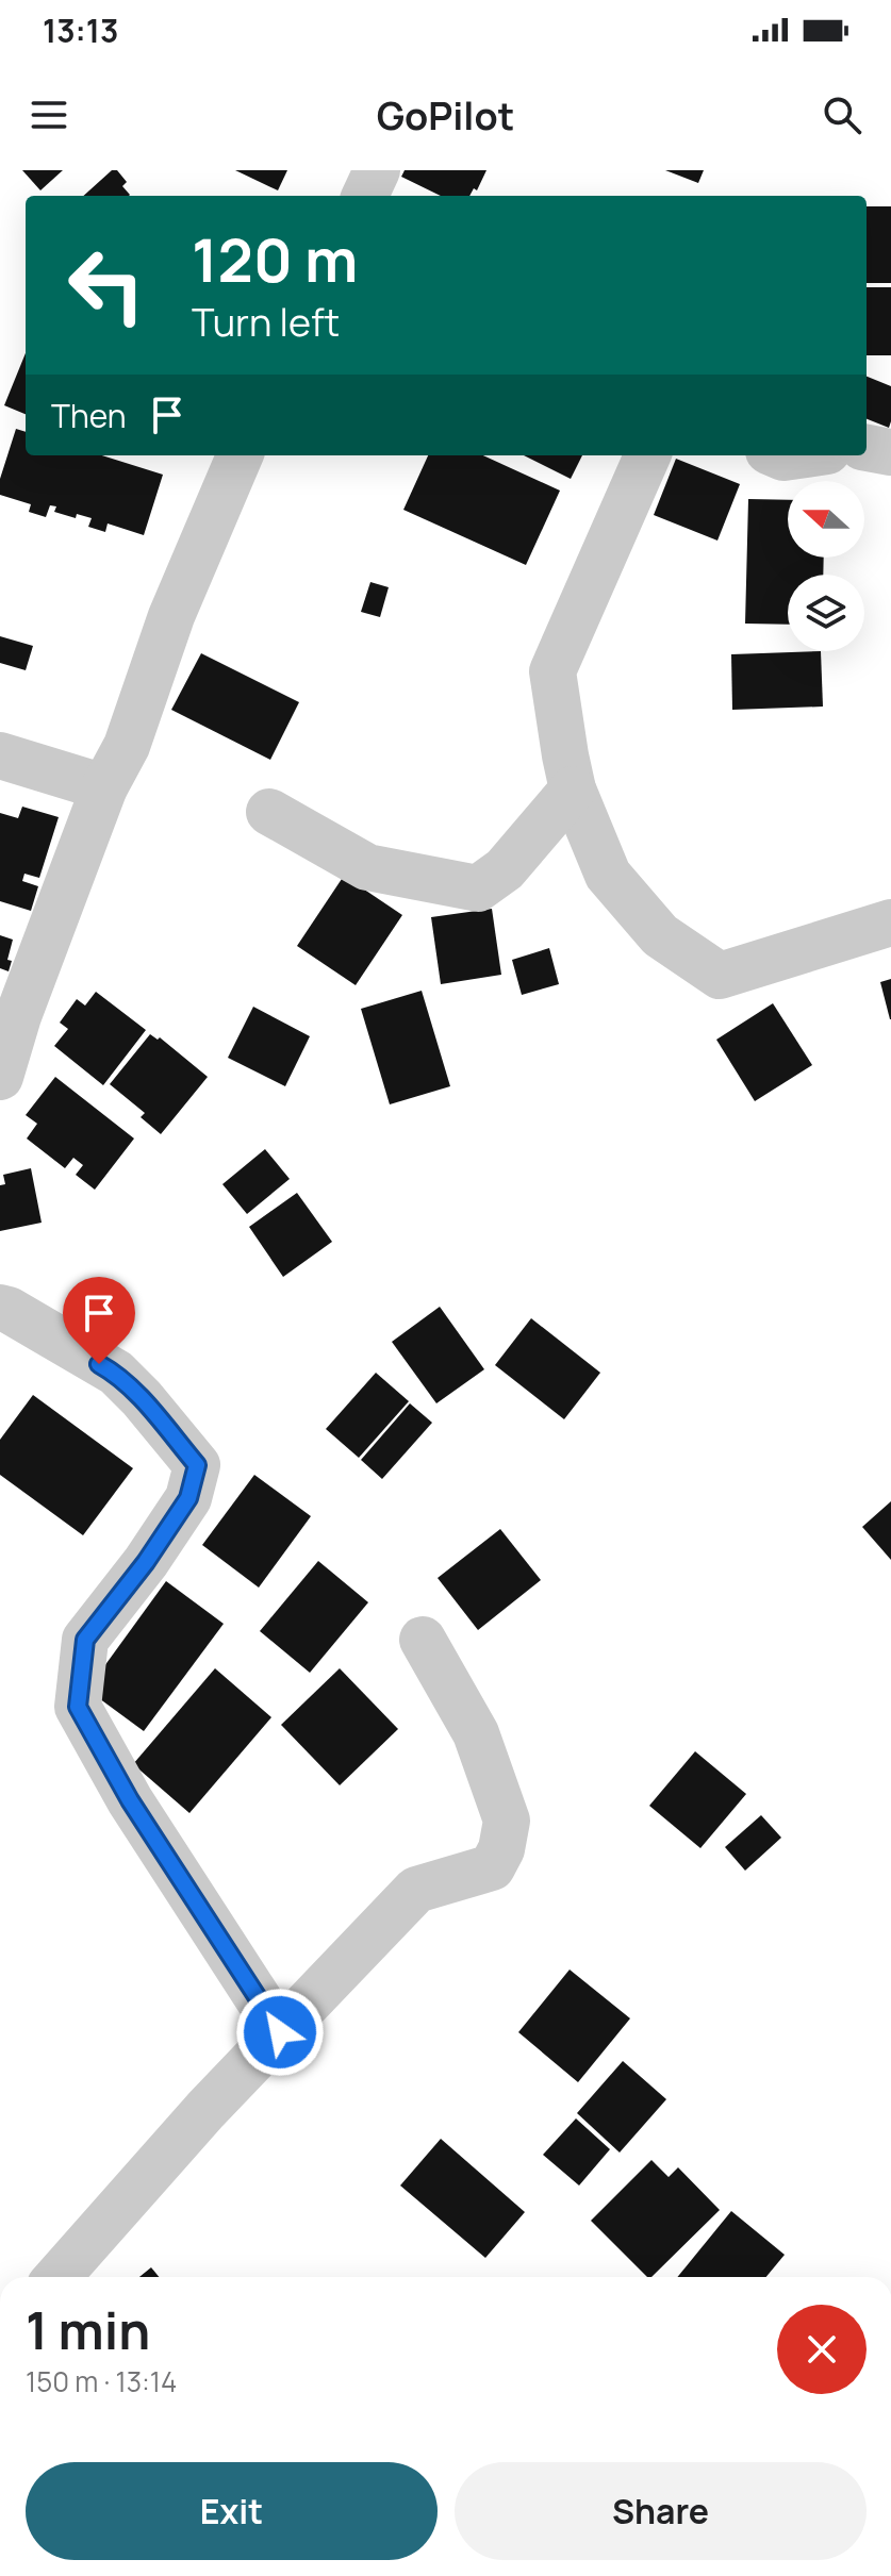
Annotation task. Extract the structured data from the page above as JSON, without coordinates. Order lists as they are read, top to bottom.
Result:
{
  "north": "left",
  "page": {
    "status": "13:13",
    "header": "GoPilot",
    "turn": ["120 m", "Turn left"],
    "then": "Then",
    "heading": ["1 min", "150 m · 13:14"],
    "buttons": ["Exit", "Share"]
  }
}
